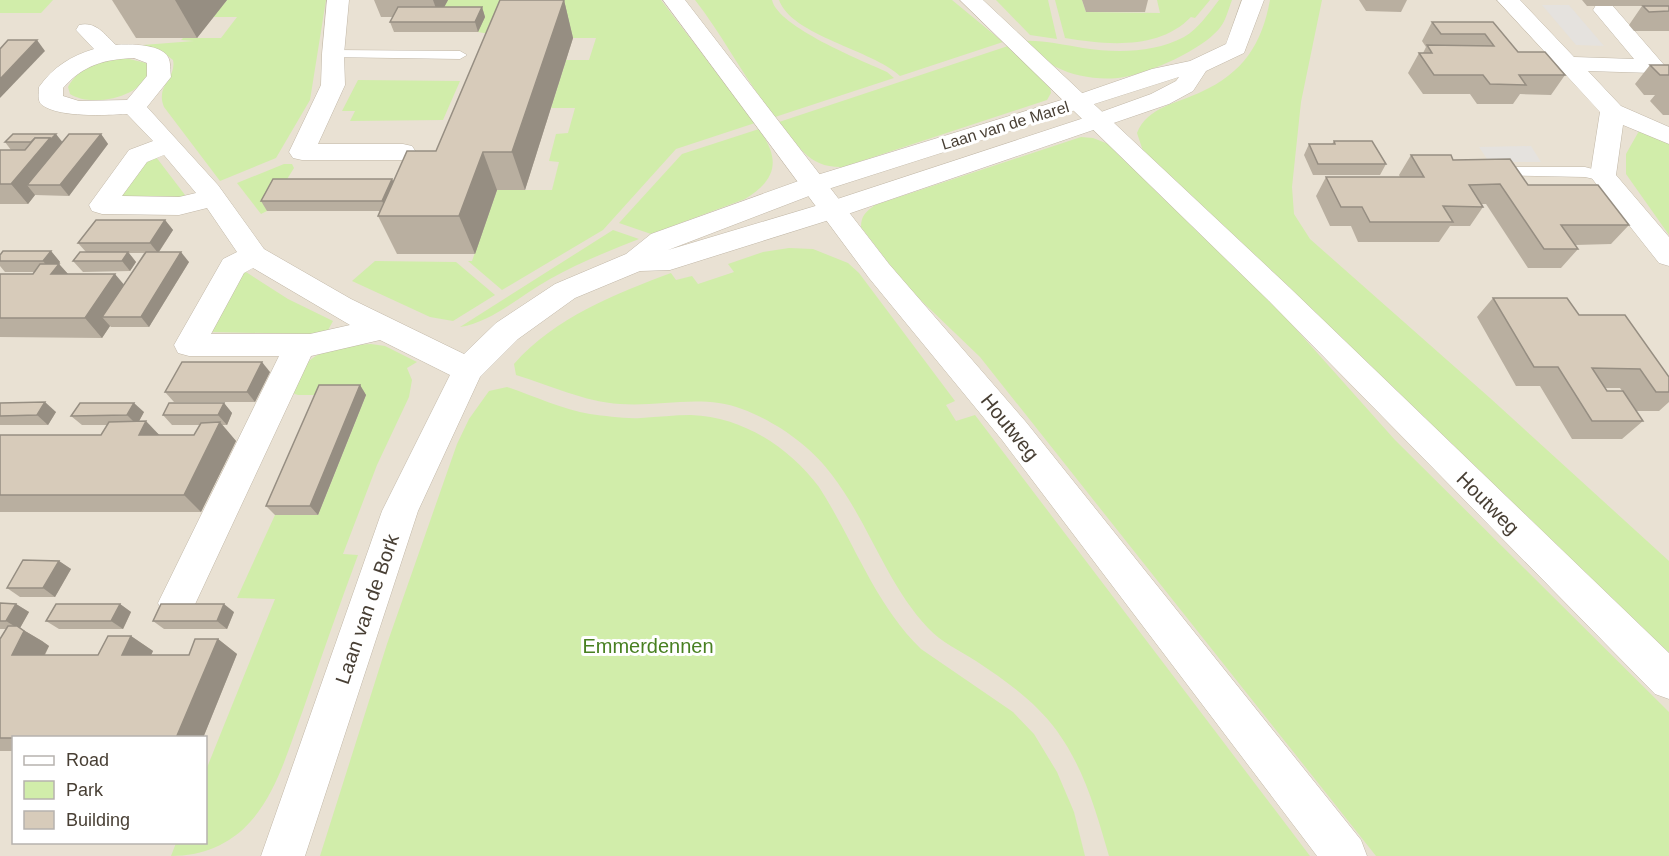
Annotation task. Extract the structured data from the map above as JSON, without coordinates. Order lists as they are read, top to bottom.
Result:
{
  "streets": {
    "street": ["Laan van de Marel", "Houtweg", "Laan van de Bork"]
  },
  "crossings": [
    ["Laan van de Marel", "Houtweg"],
    ["Laan van de Marel", "Laan van de Bork"],
    ["Houtweg", "Laan van de Bork"]
  ],
  "parks": ["Emmerdennen"],
  "legend": ["Road", "Park", "Building"]
}
